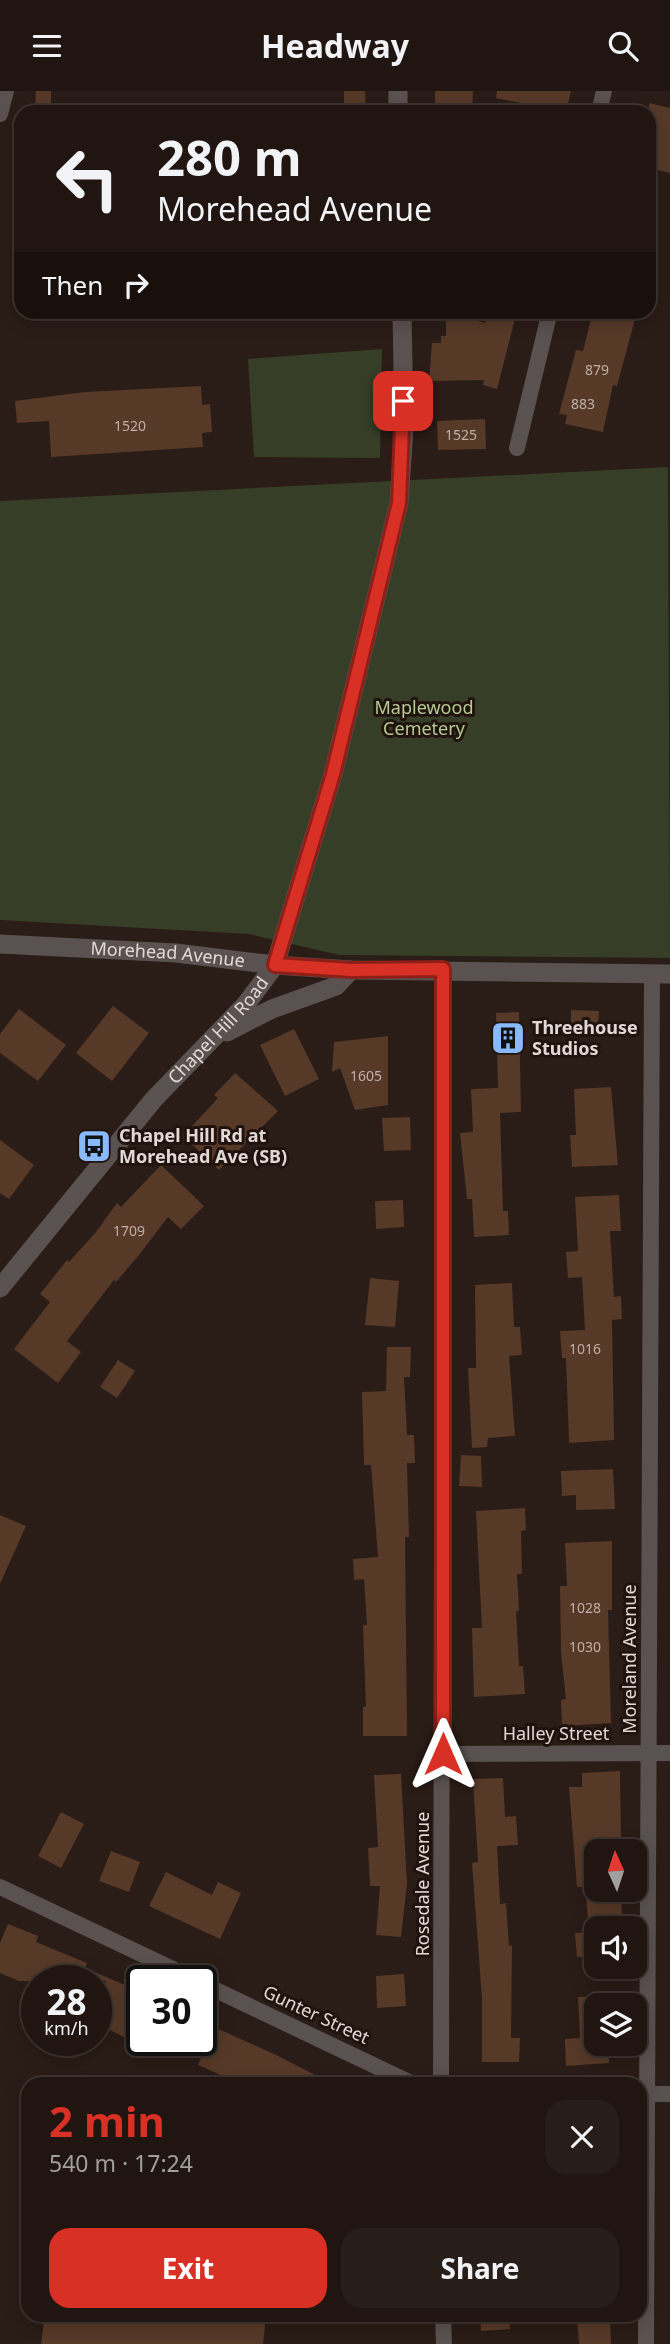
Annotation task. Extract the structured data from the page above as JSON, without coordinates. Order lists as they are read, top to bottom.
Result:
{
  "streets": {
    "street": [
      "Morehead Avenue",
      "Chapel Hill Road",
      "Moreland Avenue",
      "Halley Street",
      "Rosedale Avenue",
      "Gunter Street"
    ]
  },
  "crossings": [
    ["Morehead Avenue", "Chapel Hill Road"],
    ["Morehead Avenue", "Moreland Avenue"],
    ["Morehead Avenue", "Rosedale Avenue"],
    ["Moreland Avenue", "Halley Street"],
    ["Halley Street", "Rosedale Avenue"]
  ],
  "parks": ["Maplewood Cemetery"],
  "places": {
    "building": ["Threehouse Studios"],
    "bus stop": ["Chapel Hill Rd at Morehead Ave (SB)"]
  },
  "house_numbers": [
    "879",
    "883",
    "1520",
    "1525",
    "1605",
    "1709",
    "1016",
    "1028",
    "1030"
  ],
  "north": "top",
  "page": {
    "header": "Headway",
    "turn": ["280 m", "Morehead Avenue"],
    "then": "Then",
    "speed": "28 km/h",
    "limit": "30",
    "heading": ["2 min", "540 m · 17:24"],
    "buttons": ["Exit", "Share"]
  }
}
